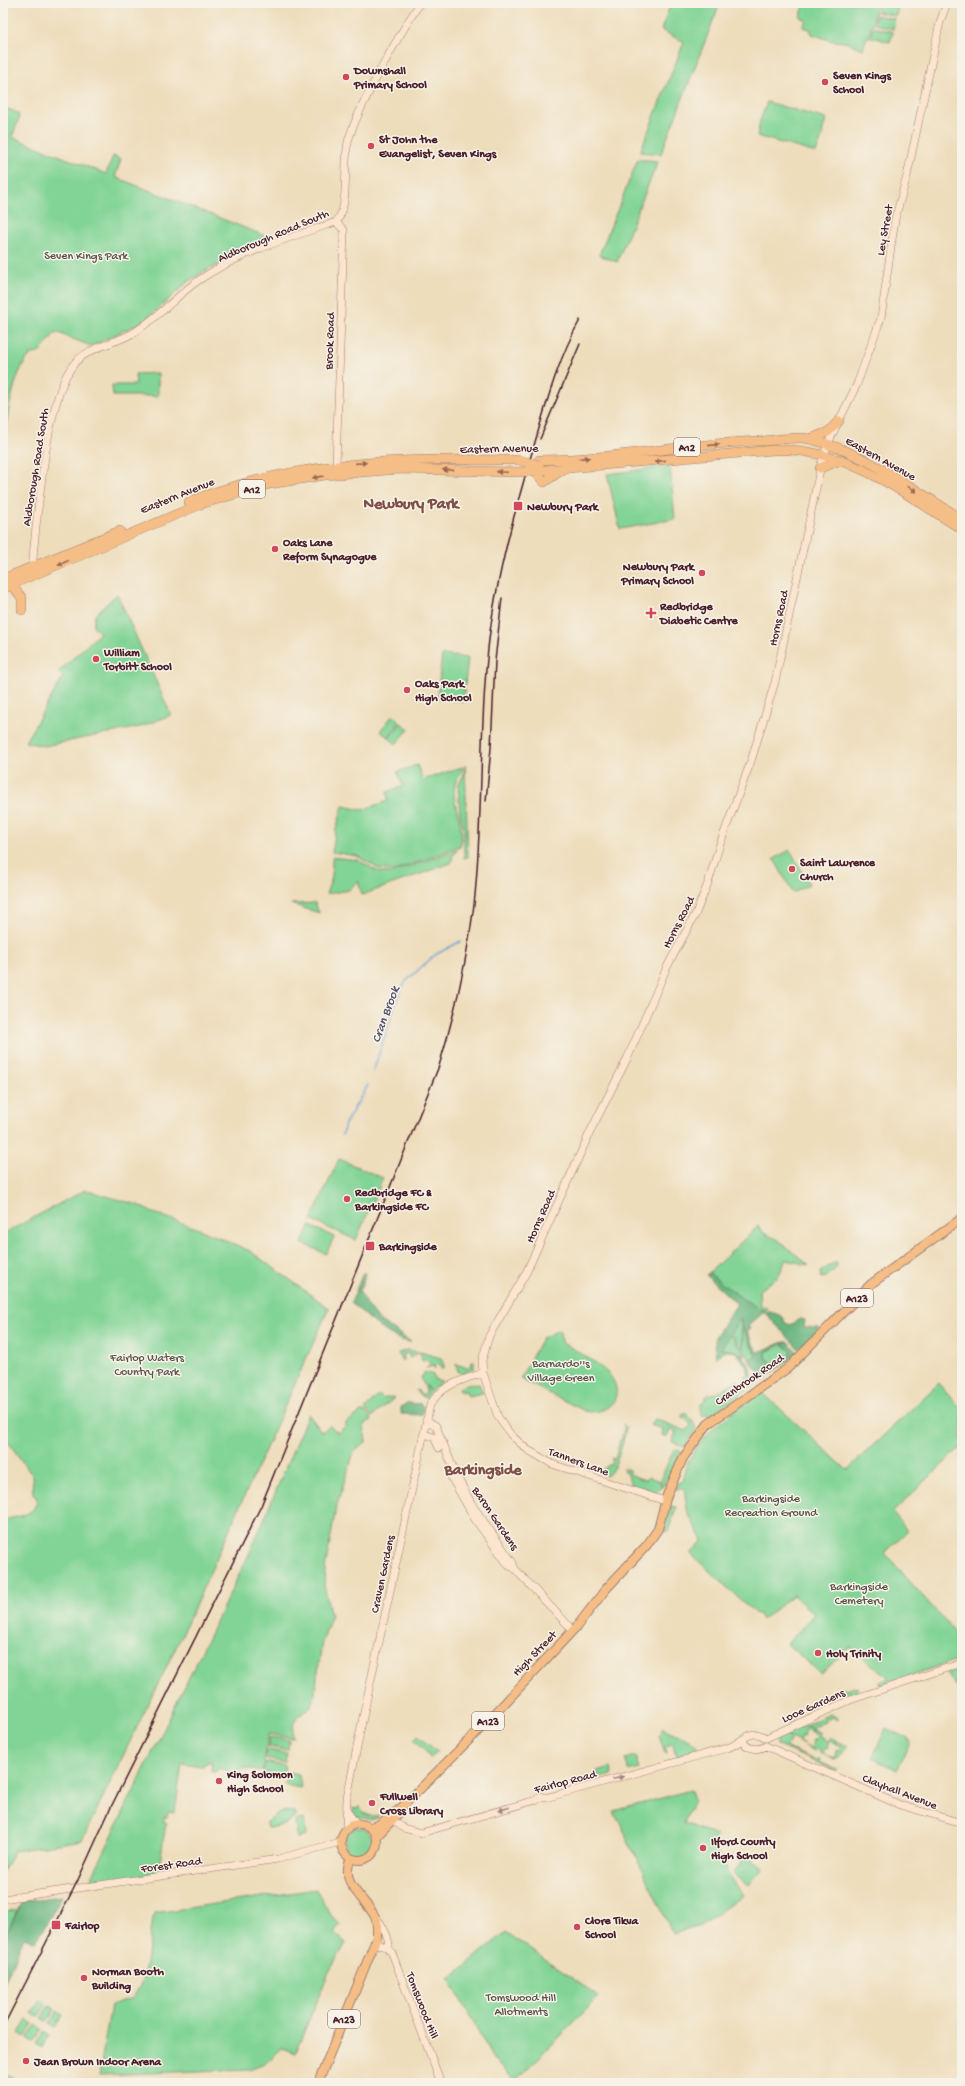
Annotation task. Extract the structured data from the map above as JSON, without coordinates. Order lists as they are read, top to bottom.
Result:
{
  "streets": {
    "highway": ["A12", "Eastern Avenue"],
    "main road": ["A123", "Cranbrook Road", "High Street"],
    "street": [
      "Ley Street",
      "Aldborough Road South",
      "Brook Road",
      "Horns Road",
      "Tanners Lane",
      "Baron Gardens",
      "Craven Gardens",
      "Looe Gardens",
      "Fairlop Road",
      "Clayhall Avenue",
      "Forest Road",
      "Tomswood Hill"
    ]
  },
  "crossings": [
    ["Ley Street", "Eastern Avenue"],
    ["Ley Street", "Horns Road"],
    ["Aldborough Road South", "Brook Road"],
    ["Aldborough Road South", "A12"],
    ["Aldborough Road South", "Eastern Avenue"],
    ["Brook Road", "Eastern Avenue"],
    ["A12", "Eastern Avenue"],
    ["Eastern Avenue", "Horns Road"],
    ["Horns Road", "Tanners Lane"],
    ["Horns Road", "Craven Gardens"],
    ["A123", "Craven Gardens"],
    ["A123", "High Street"],
    ["A123", "Forest Road"],
    ["A123", "Tomswood Hill"],
    ["Cranbrook Road", "Tanners Lane"],
    ["Cranbrook Road", "High Street"],
    ["Tanners Lane", "Craven Gardens"],
    ["Tanners Lane", "High Street"],
    ["Baron Gardens", "Craven Gardens"],
    ["Baron Gardens", "High Street"],
    ["Craven Gardens", "High Street"],
    ["Craven Gardens", "Forest Road"],
    ["High Street", "Fairlop Road"],
    ["High Street", "Forest Road"],
    ["Looe Gardens", "Fairlop Road"],
    ["Looe Gardens", "Clayhall Avenue"],
    ["Fairlop Road", "Clayhall Avenue"]
  ],
  "districts": ["Newbury Park", "Barkingside"],
  "water": ["Cran Brook"],
  "parks": [
    "Seven Kings Park",
    "Fairlop Waters Country Park",
    "Barnardo''s Village Green",
    "Barkingside Recreation Ground",
    "Barkingside Cemetery",
    "Tomswood Hill Allotments"
  ],
  "places": {
    "other": [
      "Downshall Primary School",
      "Seven Kings School",
      "St John the Evangelist, Seven Kings",
      "Oaks Lane Reform Synagogue",
      "Newbury Park Primary School",
      "William Torbitt School",
      "Oaks Park High School",
      "Saint Lawrence Church",
      "Redbridge FC & Barkingside FC",
      "Holy Trinity",
      "King Solomon High School",
      "Fullwell Cross Library",
      "Ilford County High School",
      "Clore Tikva School",
      "Norman Booth Building",
      "Jean Brown Indoor Arena"
    ],
    "transit": ["Newbury Park", "Barkingside", "Fairlop"],
    "health": ["Redbridge Diabetic Centre"]
  }
}
